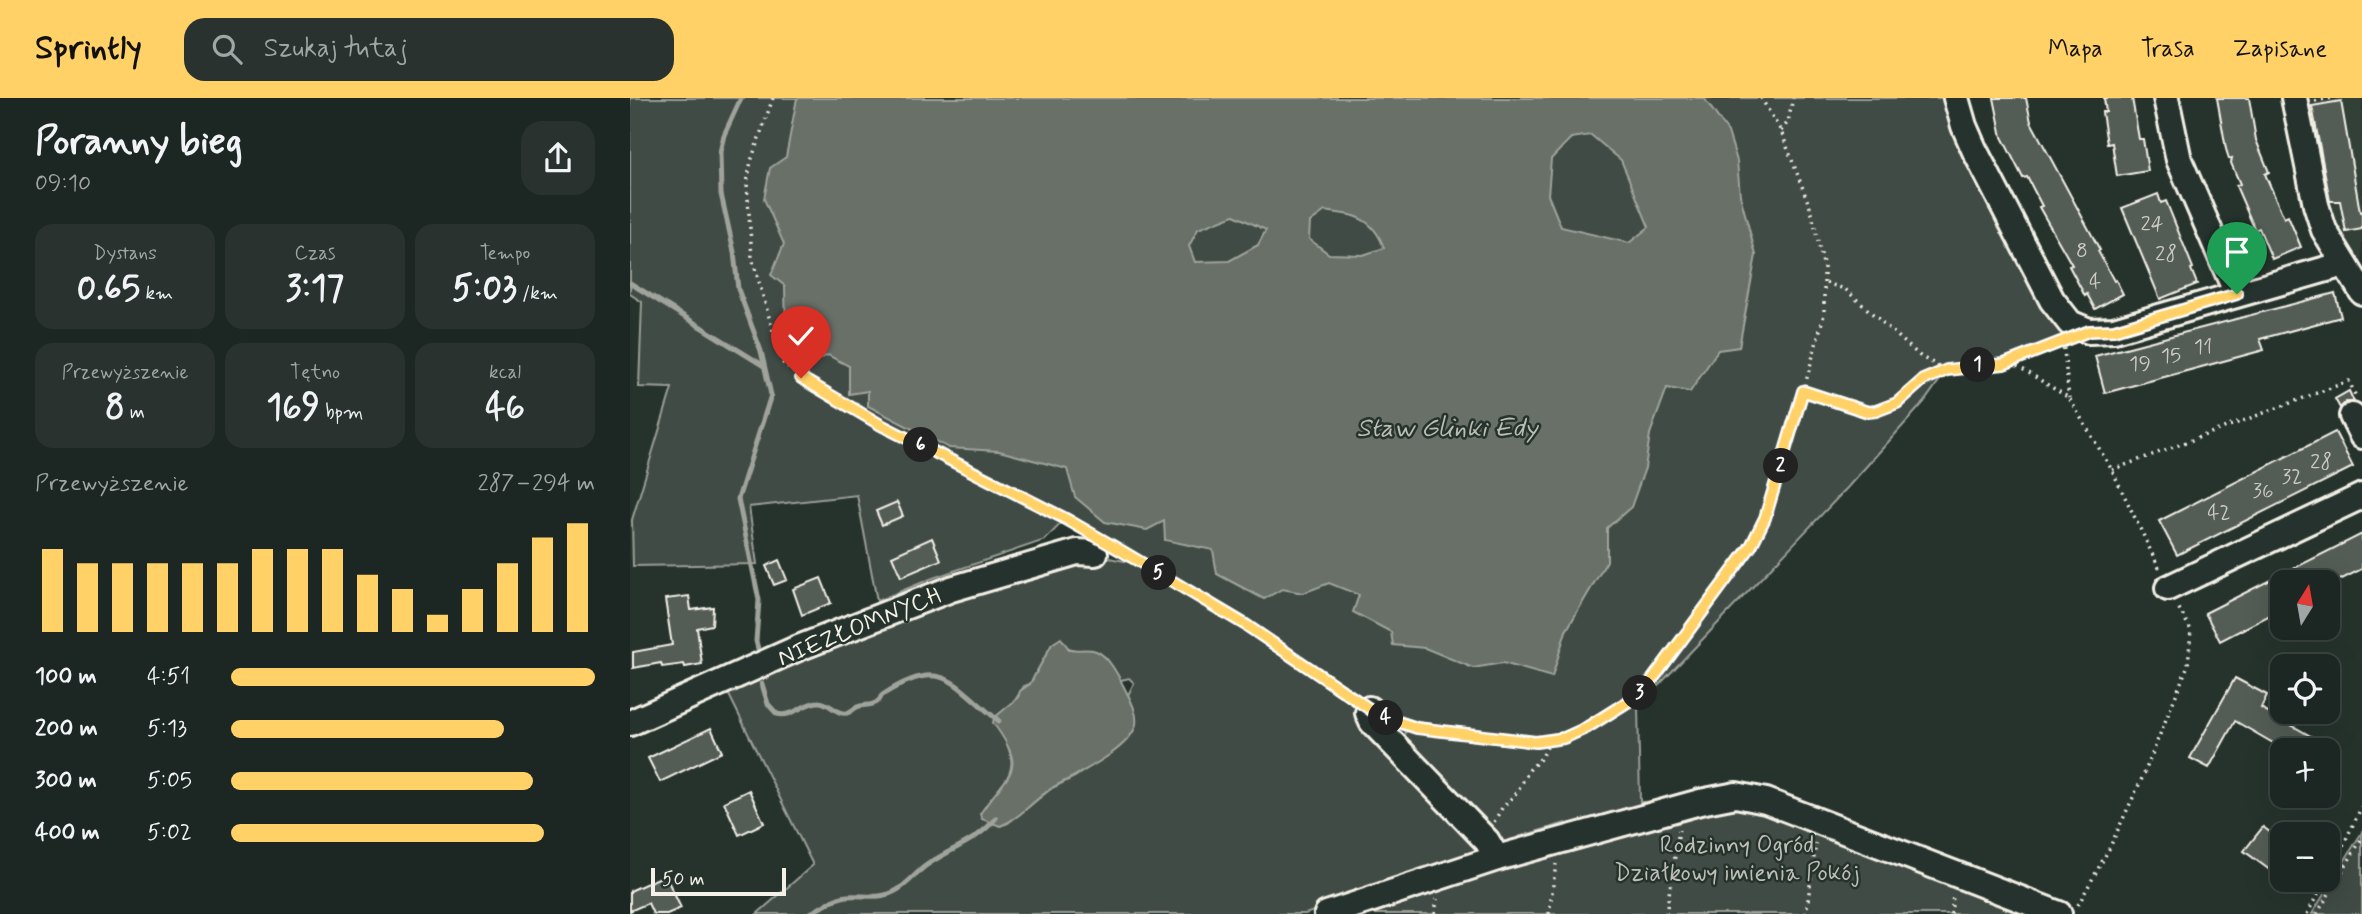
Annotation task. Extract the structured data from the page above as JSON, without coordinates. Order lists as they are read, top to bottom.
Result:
{
  "streets": {
    "street": ["NIEZŁOMNYCH"]
  },
  "water": ["Staw Glinki Edy"],
  "parks": ["Rodzinny Ogród Działkowy imienia Pokój"],
  "house_numbers": [
    "24",
    "8",
    "28",
    "4",
    "11",
    "15",
    "19",
    "28",
    "32",
    "36",
    "42"
  ],
  "scale_bar": "50 m",
  "north": "top",
  "page": {
    "header": "Sprintly",
    "search": "Szukaj tutaj",
    "nav": ["Mapa", "Trasa", "Zapisane"],
    "heading": ["Poranny bieg", "09:10"],
    "stats": [
      ["Dystans", "0.65 km"],
      ["Czas", "3:17"],
      ["Tempo", "5:03 /km"],
      ["Przewyższenie", "8 m"],
      ["Tętno", "169 bpm"],
      ["kcal", "46"]
    ],
    "pins": [
      "1",
      "6",
      "2",
      "5",
      "3",
      "4"
    ],
    "chart": ["Przewyższenie", "287–294 m"],
    "map_buttons": ["+", "−"],
    "list": [
      {
        "name": "100 m",
        "note": "4:51"
      },
      {
        "name": "200 m",
        "note": "5:13"
      },
      {
        "name": "300 m",
        "note": "5:05"
      },
      {
        "name": "400 m",
        "note": "5:02"
      }
    ],
    "scale": "50 m"
  }
}
